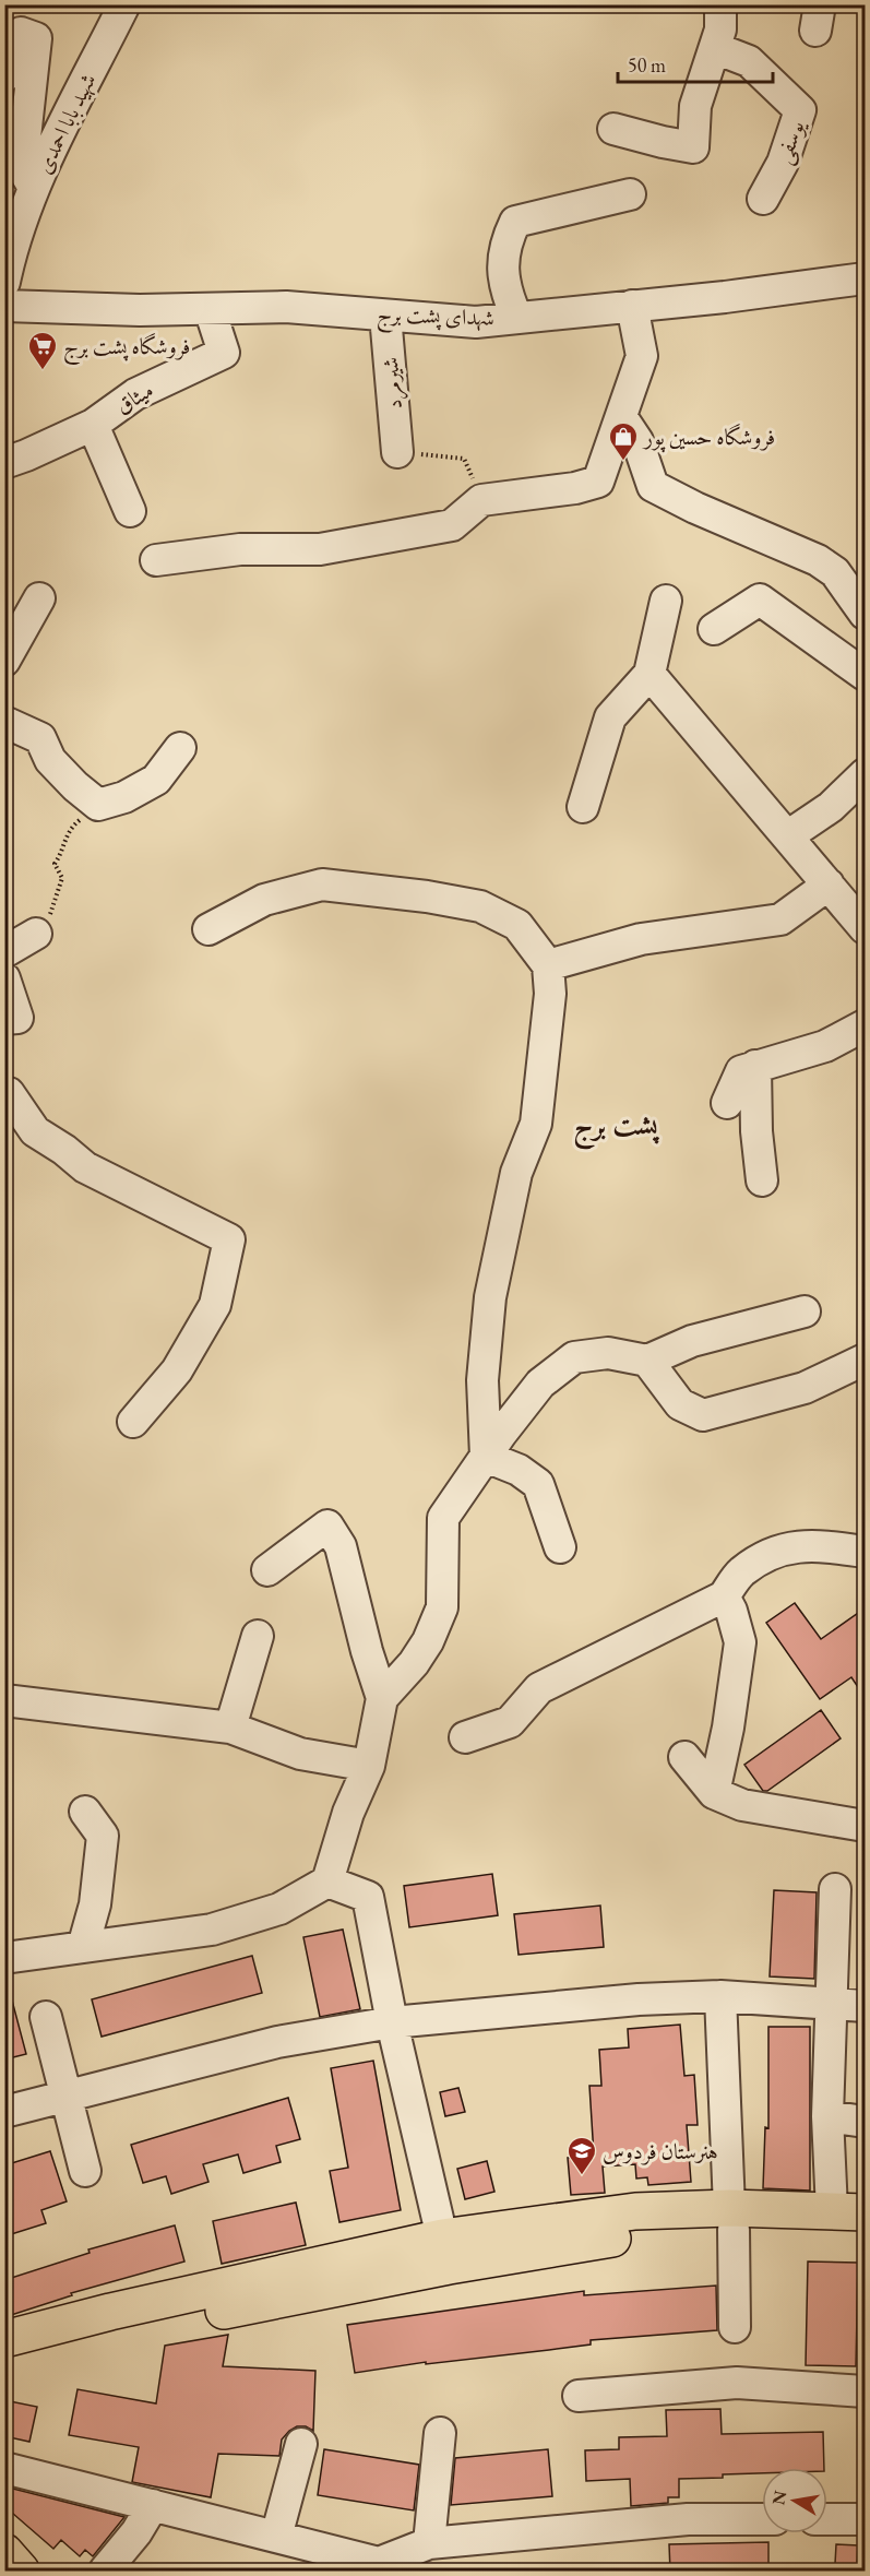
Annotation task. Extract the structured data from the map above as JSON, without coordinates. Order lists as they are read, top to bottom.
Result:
{
  "streets": {
    "street": [
      "شهید بابا احمدی",
      "یوسفی",
      "شهدای پشت برج",
      "شیرمرد",
      "میثاق"
    ]
  },
  "crossings": [
    ["شهدای پشت برج", "شیرمرد"],
    ["شهدای پشت برج", "میثاق"]
  ],
  "districts": ["پشت برج"],
  "places": {
    "supermarket": ["فروشگاه پشت برج"],
    "shop": ["فروشگاه حسین پور"],
    "school or university": ["هنرستان فردوس"]
  },
  "scale_bar": "50 m",
  "north": "left"
}
